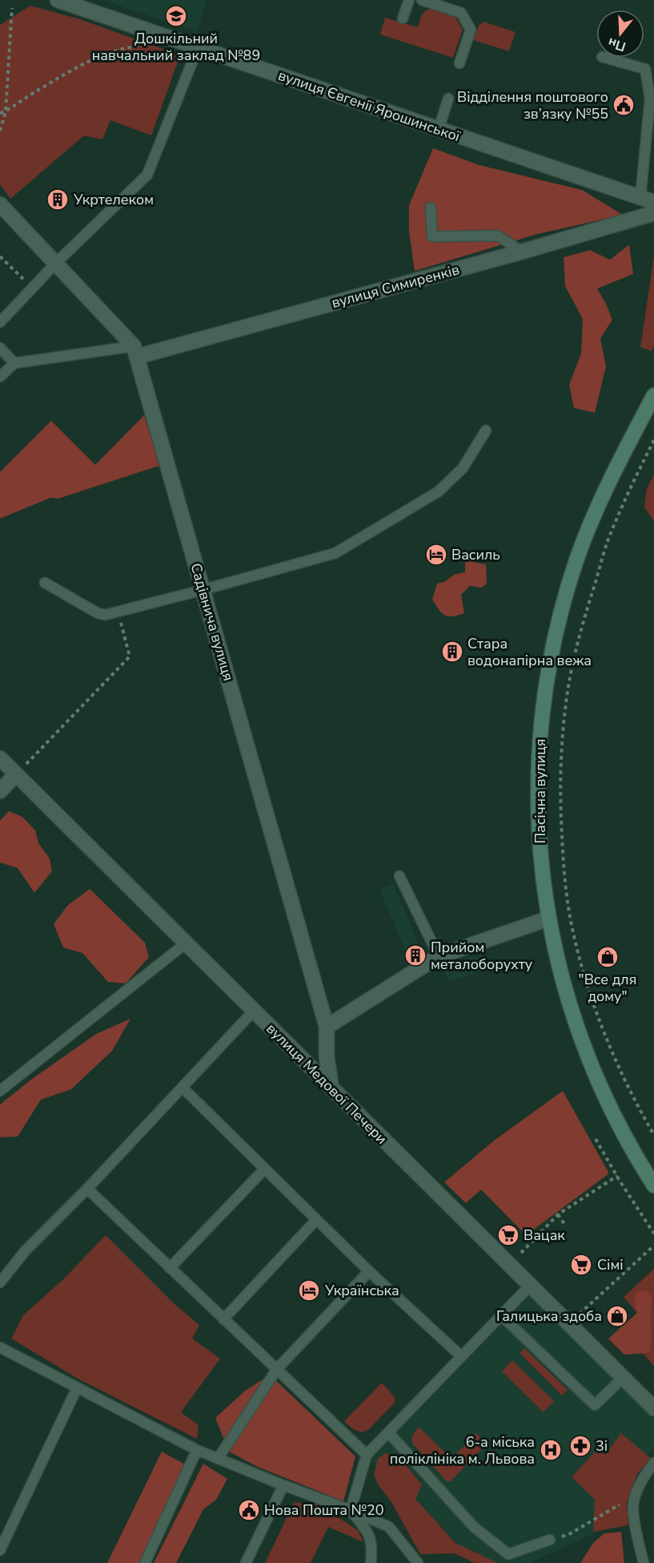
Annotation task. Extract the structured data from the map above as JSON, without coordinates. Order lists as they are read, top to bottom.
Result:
{
  "streets": {
    "main road": ["Пасічна вулиця"],
    "street": [
      "вулиця Євгенії Ярошинської",
      "вулиця Симиренків",
      "Садівнича вулиця",
      "вулиця Медової Печери"
    ]
  },
  "crossings": [
    ["вулиця Симиренків", "Садівнича вулиця"],
    ["Садівнича вулиця", "вулиця Медової Печери"]
  ],
  "places": {
    "school or university": ["Дошкільний навчальний заклад №89"],
    "public building": ["Відділення поштового зв’язку №55", "Нова Пошта №20"],
    "building": ["Укртелеком", "Стара водонапірна вежа", "Прийом металоборухту"],
    "hotel": ["Василь", "Українська"],
    "shop": ["\"Все для дому\"", "Галицька здоба"],
    "supermarket": ["Вацак", "Сімі"],
    "pharmacy": ["3і"],
    "hospital": ["6-а міська поліклініка м. Львова"]
  },
  "north": "bottom"
}
